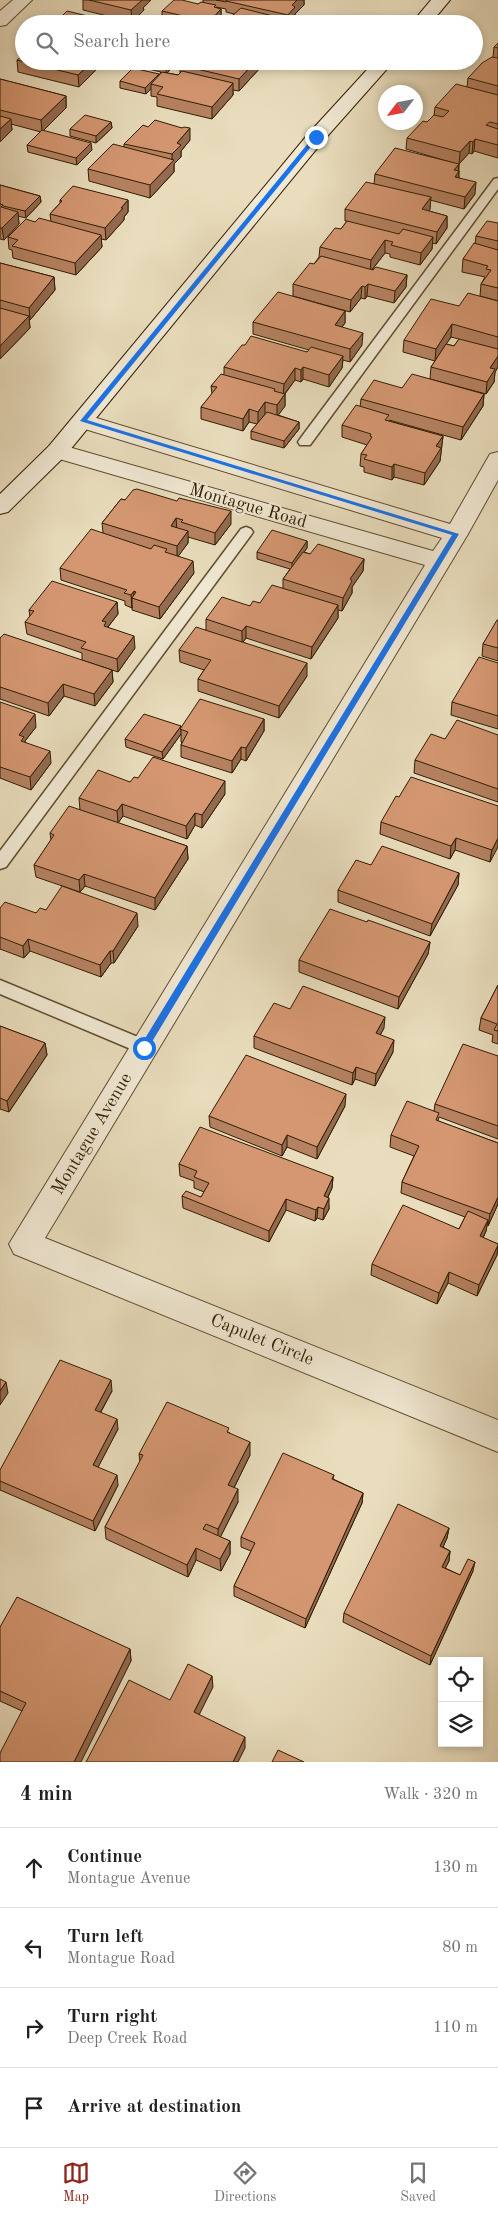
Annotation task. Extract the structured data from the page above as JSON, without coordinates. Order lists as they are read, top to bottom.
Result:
{
  "streets": {
    "street": ["Montague Road", "Montague Avenue", "Capulet Circle"]
  },
  "crossings": [
    ["Montague Road", "Montague Avenue"],
    ["Montague Avenue", "Capulet Circle"]
  ],
  "north": "bottom left",
  "page": {
    "search": "Search here",
    "heading": ["4 min", "Walk · 320 m"],
    "list": [
      ["Continue", "Montague Avenue", "130 m"],
      ["Turn left", "Montague Road", "80 m"],
      ["Turn right", "Deep Creek Road", "110 m"],
      "Arrive at destination"
    ],
    "nav": ["Map", "Directions", "Saved"]
  }
}
